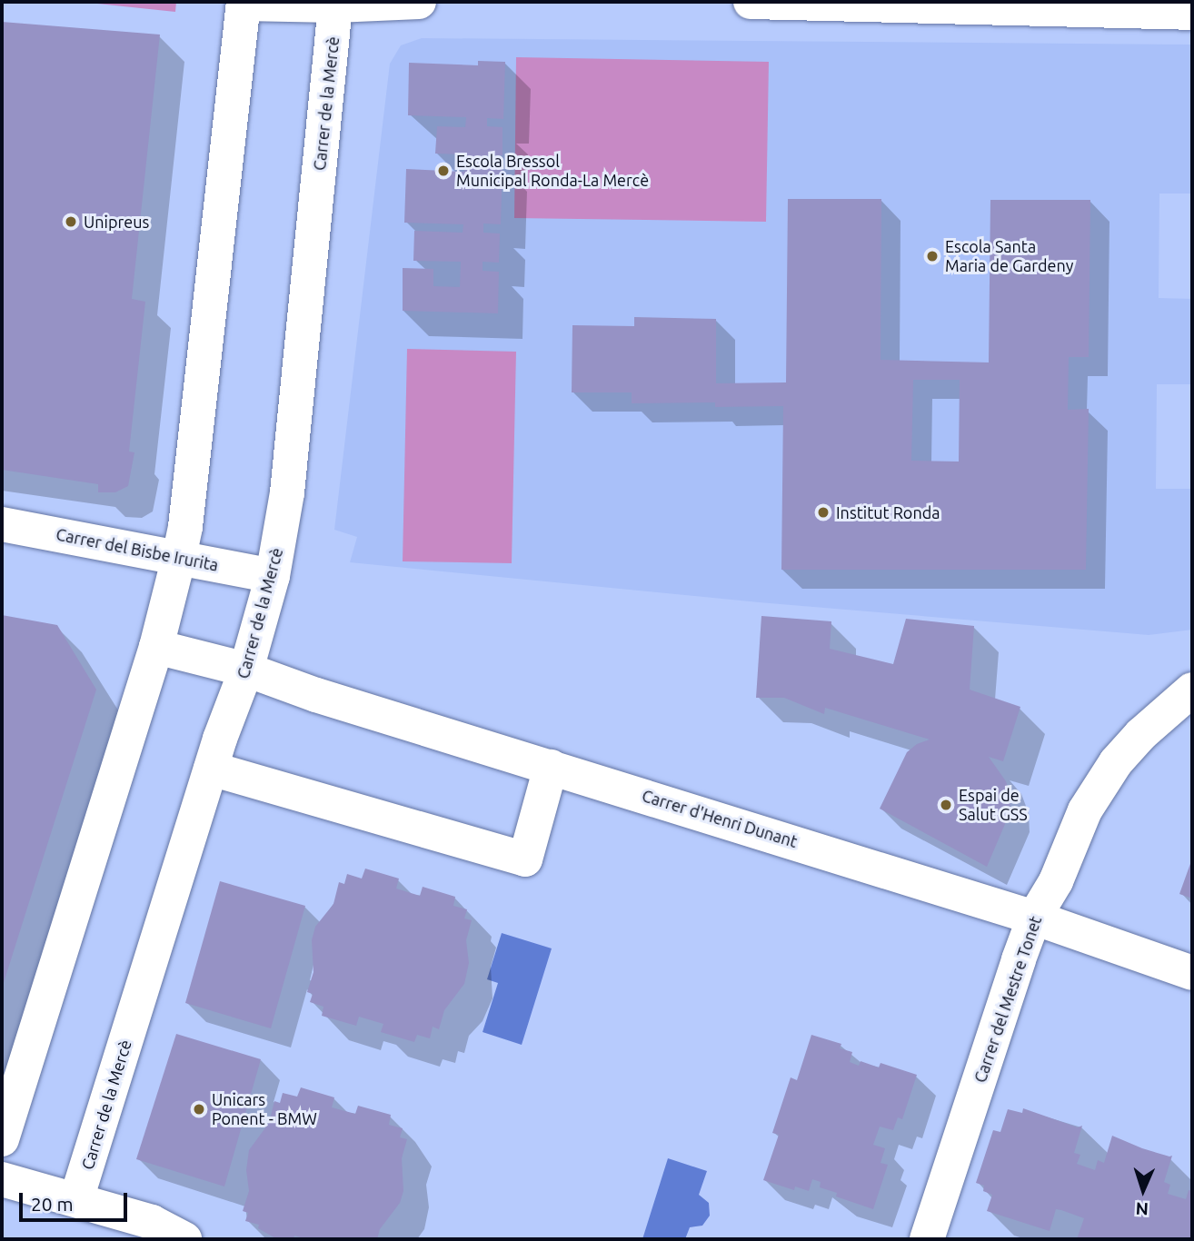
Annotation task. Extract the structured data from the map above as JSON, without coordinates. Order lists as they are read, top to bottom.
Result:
{
  "streets": {
    "street": [
      "Carrer de la Mercè",
      "Carrer del Bisbe Irurita",
      "Carrer d'Henri Dunant",
      "Carrer del Mestre Tonet"
    ]
  },
  "crossings": [
    ["Carrer de la Mercè", "Carrer del Bisbe Irurita"],
    ["Carrer de la Mercè", "Carrer d'Henri Dunant"],
    ["Carrer d'Henri Dunant", "Carrer del Mestre Tonet"]
  ],
  "places": [
    "Escola Bressol Municipal Ronda-La Mercè",
    "Unipreus",
    "Escola Santa Maria de Gardeny",
    "Institut Ronda",
    "Espai de Salut GSS",
    "Unicars Ponent - BMW"
  ],
  "scale_bar": "20 m",
  "north": "bottom"
}
